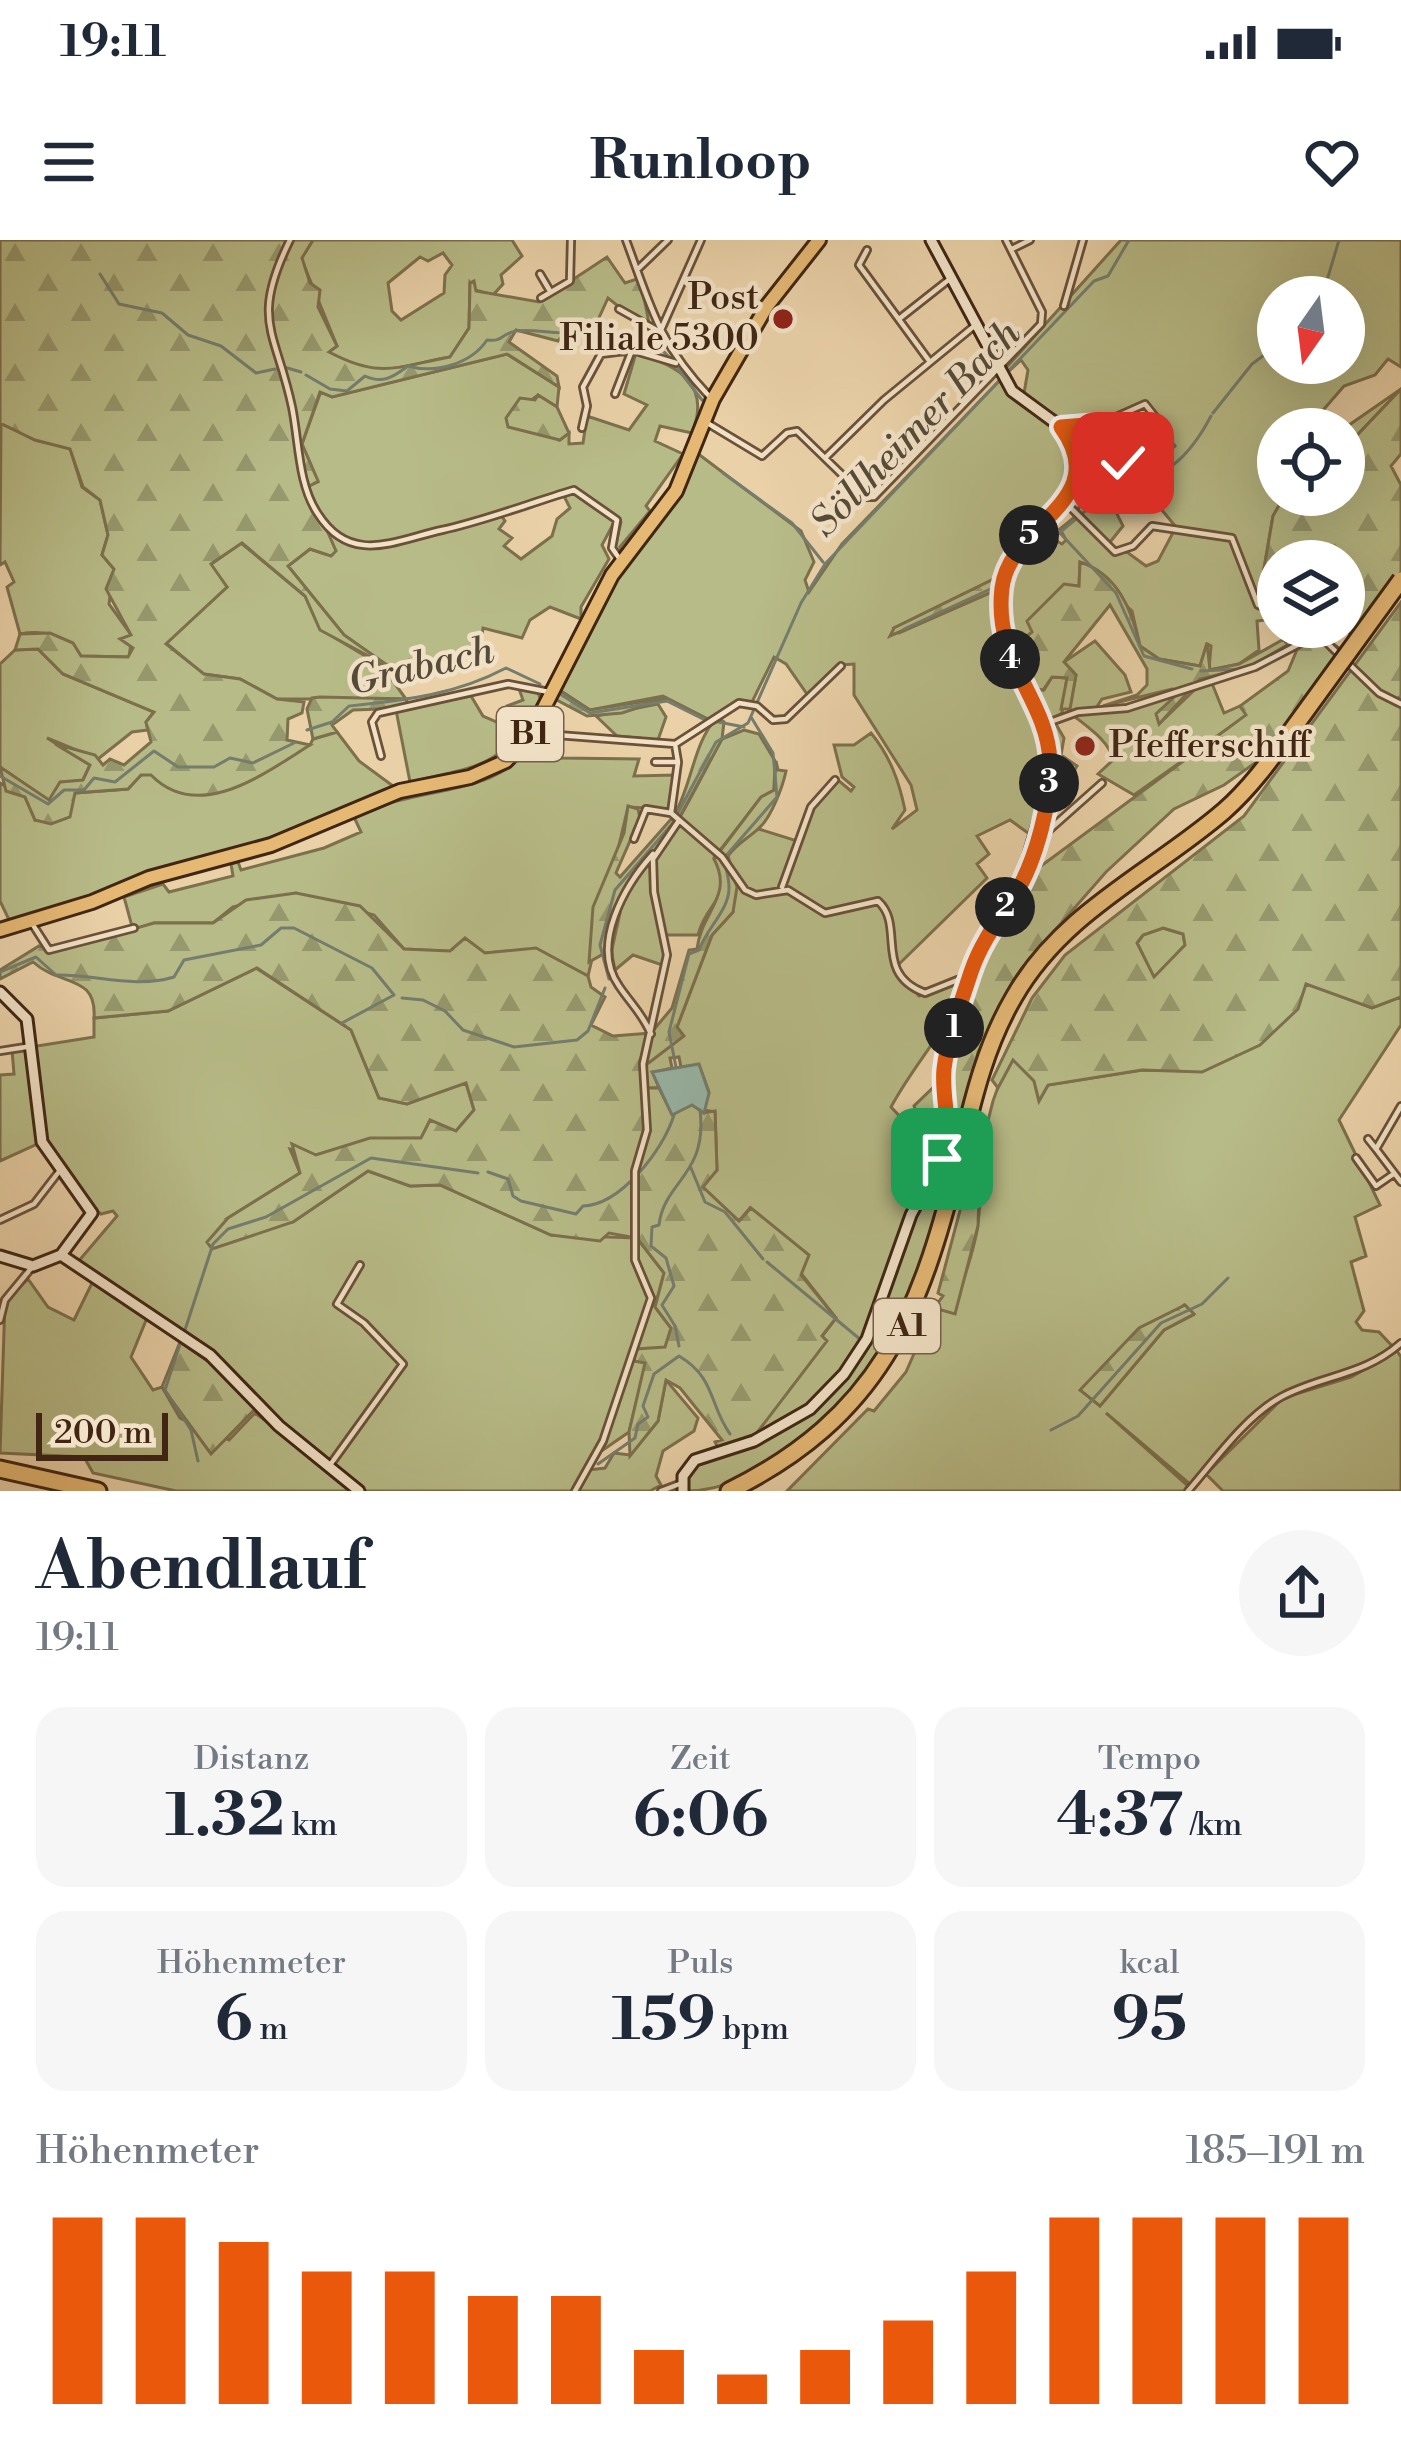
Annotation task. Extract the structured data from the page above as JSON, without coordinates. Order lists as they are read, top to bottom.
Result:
{
  "streets": {
    "highway": ["A1"],
    "main road": ["B1"]
  },
  "water": ["Söllheimer Bach", "Grabach"],
  "places": ["Post Filiale 5300", "Pfefferschiff"],
  "scale_bar": "200 m",
  "north": "bottom",
  "page": {
    "status": "19:11",
    "header": "Runloop",
    "pins": [
      "5",
      "4",
      "3",
      "2",
      "1"
    ],
    "scale": "200 m",
    "heading": ["Abendlauf", "19:11"],
    "stats": [
      ["Distanz", "1.32 km"],
      ["Zeit", "6:06"],
      ["Tempo", "4:37 /km"],
      ["Höhenmeter", "6 m"],
      ["Puls", "159 bpm"],
      ["kcal", "95"]
    ],
    "chart": ["Höhenmeter", "185–191 m"]
  }
}
